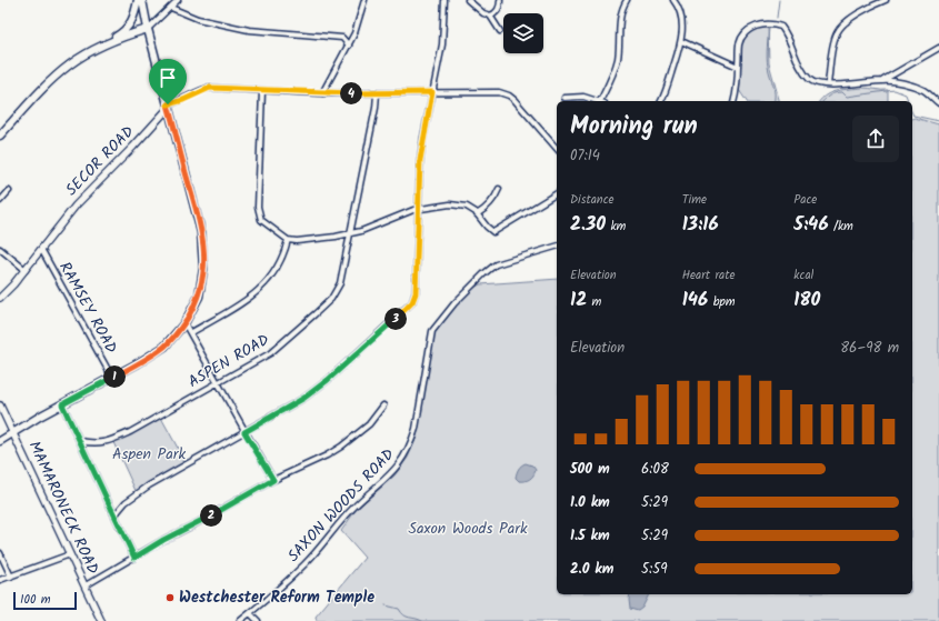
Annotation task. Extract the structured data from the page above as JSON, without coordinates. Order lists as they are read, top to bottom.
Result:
{
  "streets": {
    "street": [
      "SECOR ROAD",
      "RAMSEY ROAD",
      "ASPEN ROAD",
      "SAXON WOODS ROAD",
      "MAMARONECK ROAD"
    ]
  },
  "crossings": [
    ["SECOR ROAD", "RAMSEY ROAD"]
  ],
  "parks": ["Aspen Park", "Saxon Woods Park"],
  "places": ["Westchester Reform Temple"],
  "scale_bar": "100 m",
  "page": {
    "pins": [
      "4",
      "3",
      "1",
      "2"
    ],
    "heading": ["Morning run", "07:14"],
    "stats": [
      ["Distance", "2.30 km"],
      ["Time", "13:16"],
      ["Pace", "5:46 /km"],
      ["Elevation", "12 m"],
      ["Heart rate", "146 bpm"],
      ["kcal", "180"]
    ],
    "chart": ["Elevation", "86–98 m"],
    "list": [
      {
        "name": "500 m",
        "note": "6:08"
      },
      {
        "name": "1.0 km",
        "note": "5:29"
      },
      {
        "name": "1.5 km",
        "note": "5:29"
      },
      {
        "name": "2.0 km",
        "note": "5:59"
      }
    ],
    "scale": "100 m"
  }
}
